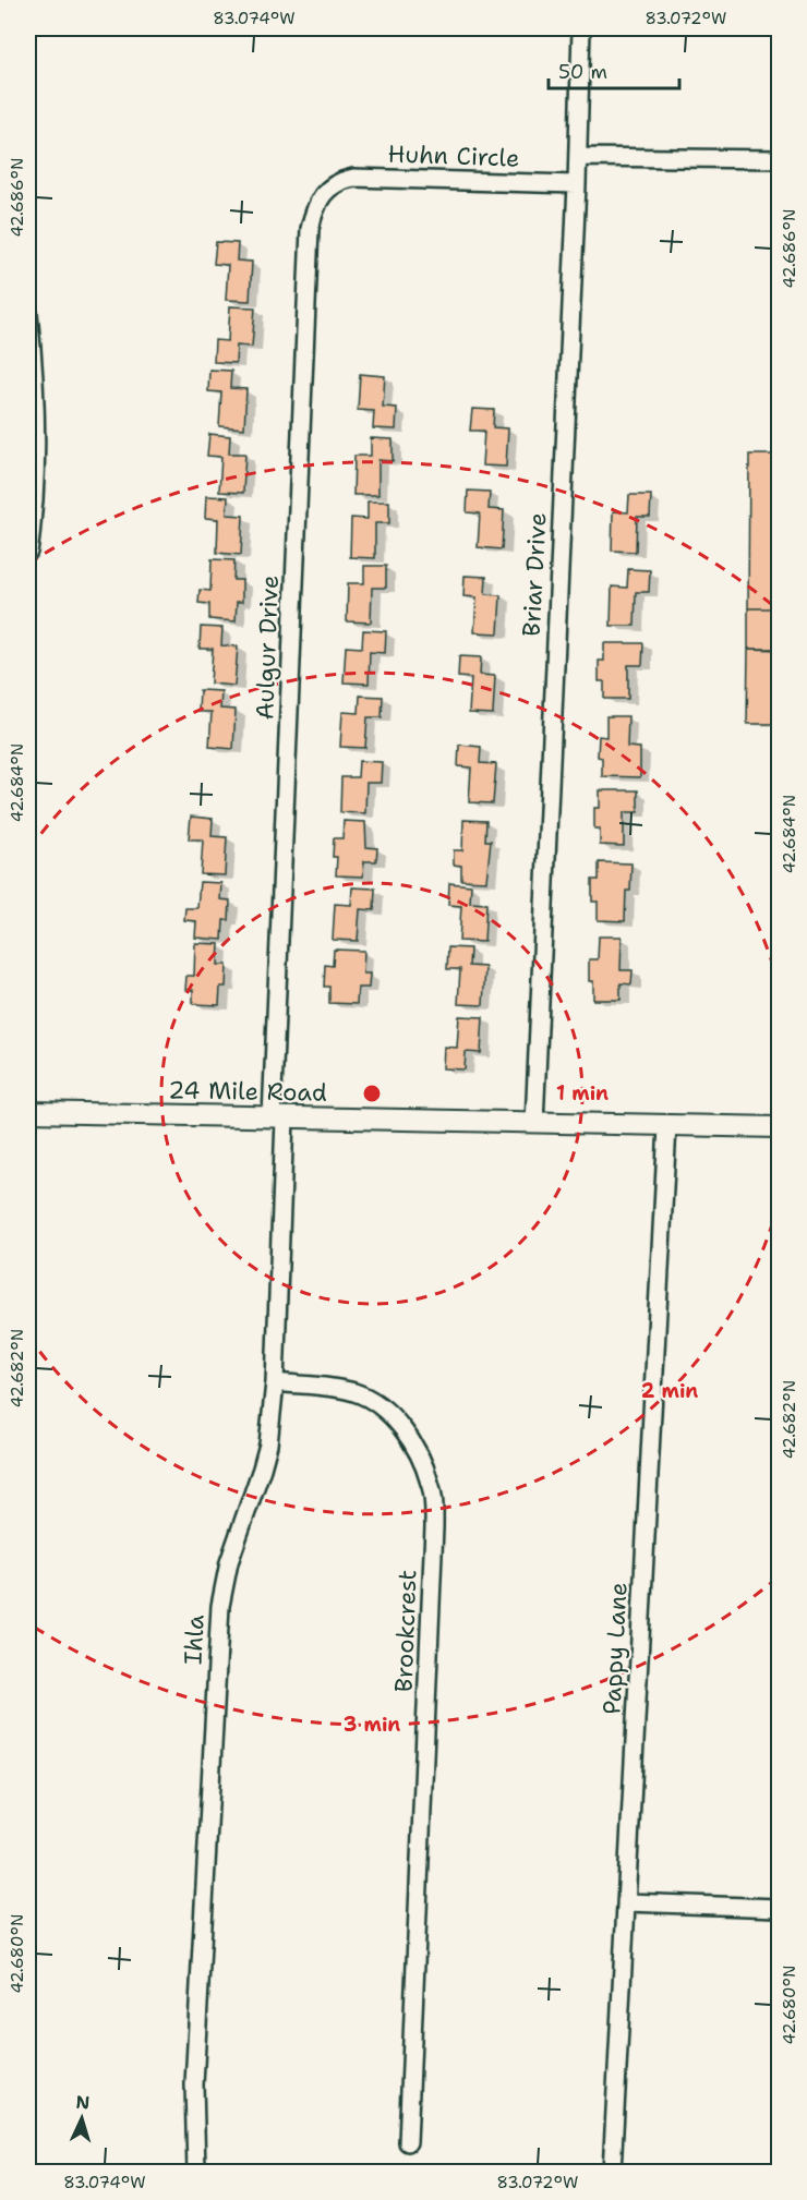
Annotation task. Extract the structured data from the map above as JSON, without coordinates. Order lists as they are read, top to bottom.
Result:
{
  "streets": {
    "street": [
      "Huhn Circle",
      "Briar Drive",
      "Aulgur Drive",
      "24 Mile Road",
      "Brookcrest",
      "Ihla",
      "Pappy Lane"
    ]
  },
  "crossings": [
    ["Huhn Circle", "Briar Drive"],
    ["Huhn Circle", "Aulgur Drive"],
    ["Briar Drive", "24 Mile Road"],
    ["Aulgur Drive", "24 Mile Road"],
    ["Aulgur Drive", "Ihla"],
    ["24 Mile Road", "Ihla"],
    ["24 Mile Road", "Pappy Lane"],
    ["Brookcrest", "Ihla"]
  ],
  "scale_bar": "50 m",
  "north": "top",
  "coordinates": [
    "83.074°W",
    "83.072°W",
    "42.686°N",
    "42.684°N",
    "42.682°N",
    "42.680°N"
  ],
  "rings": ["1 min", "2 min", "3 min"]
}
